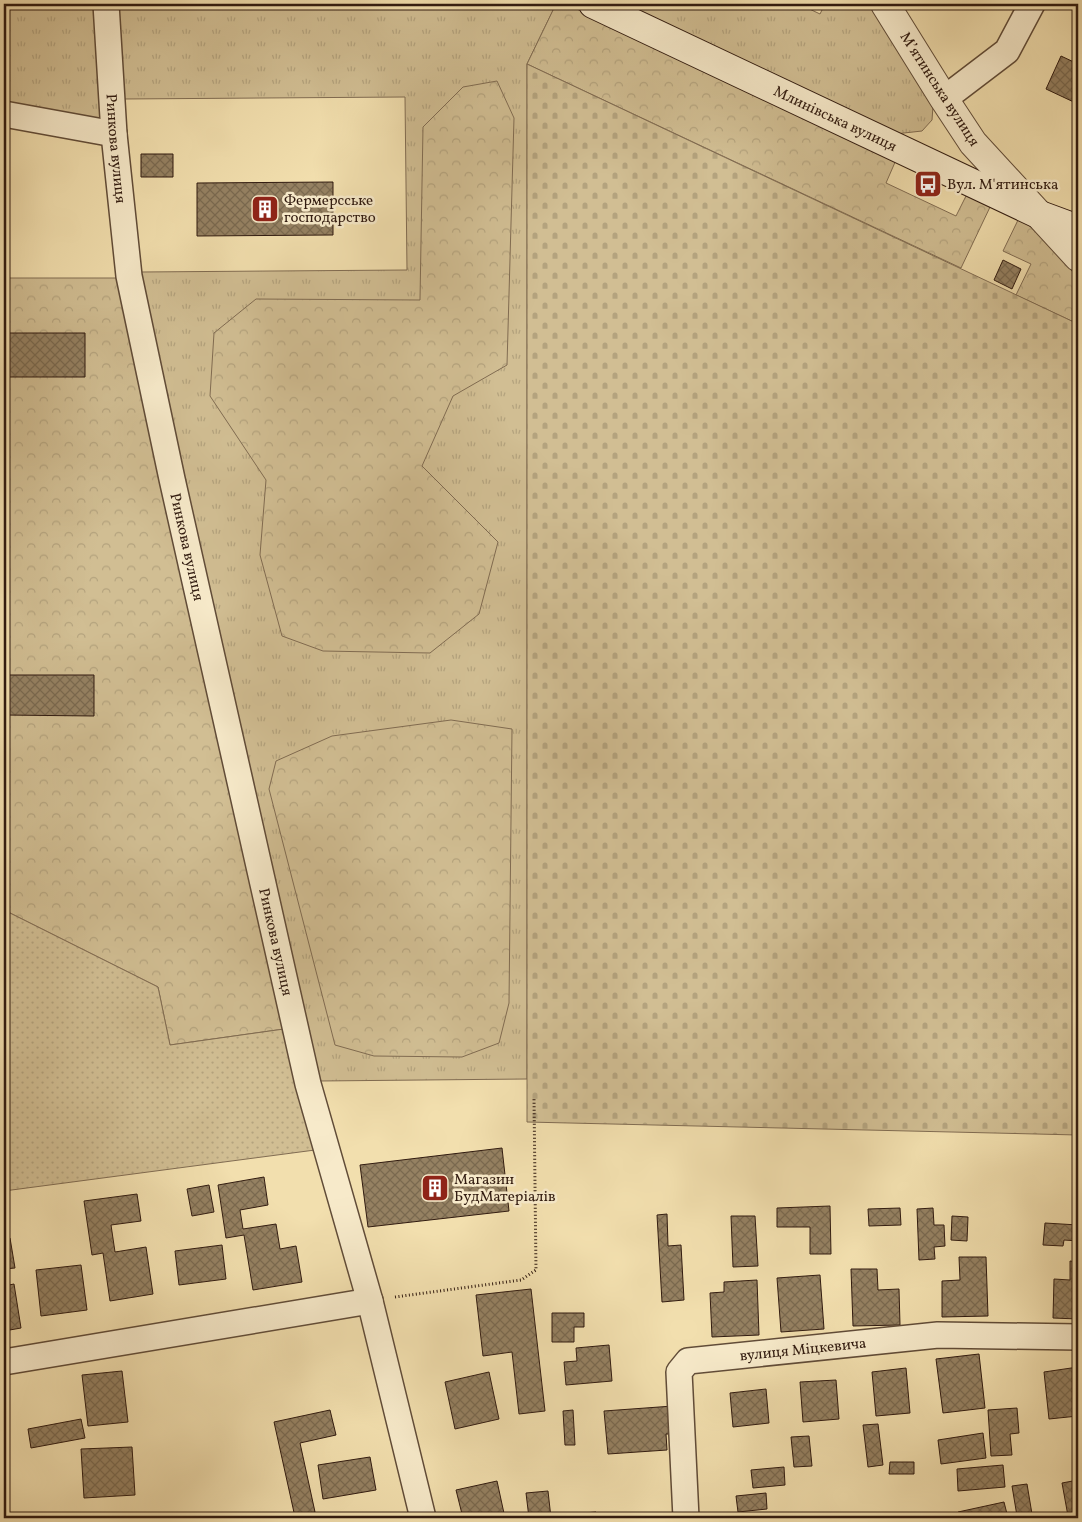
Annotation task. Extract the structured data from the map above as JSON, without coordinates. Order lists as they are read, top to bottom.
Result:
{
  "streets": {
    "main road": ["Мʼятинська вулиця", "Млинівська вулиця"],
    "street": ["Ринкова вулиця", "вулиця Міцкевича"]
  },
  "crossings": [
    ["Мʼятинська вулиця", "Млинівська вулиця"]
  ],
  "places": {
    "bus stop": ["Вул. М'ятинська"],
    "building": ["Фермерсське господарство", "Магазин БудМатеріалів"]
  }
}
